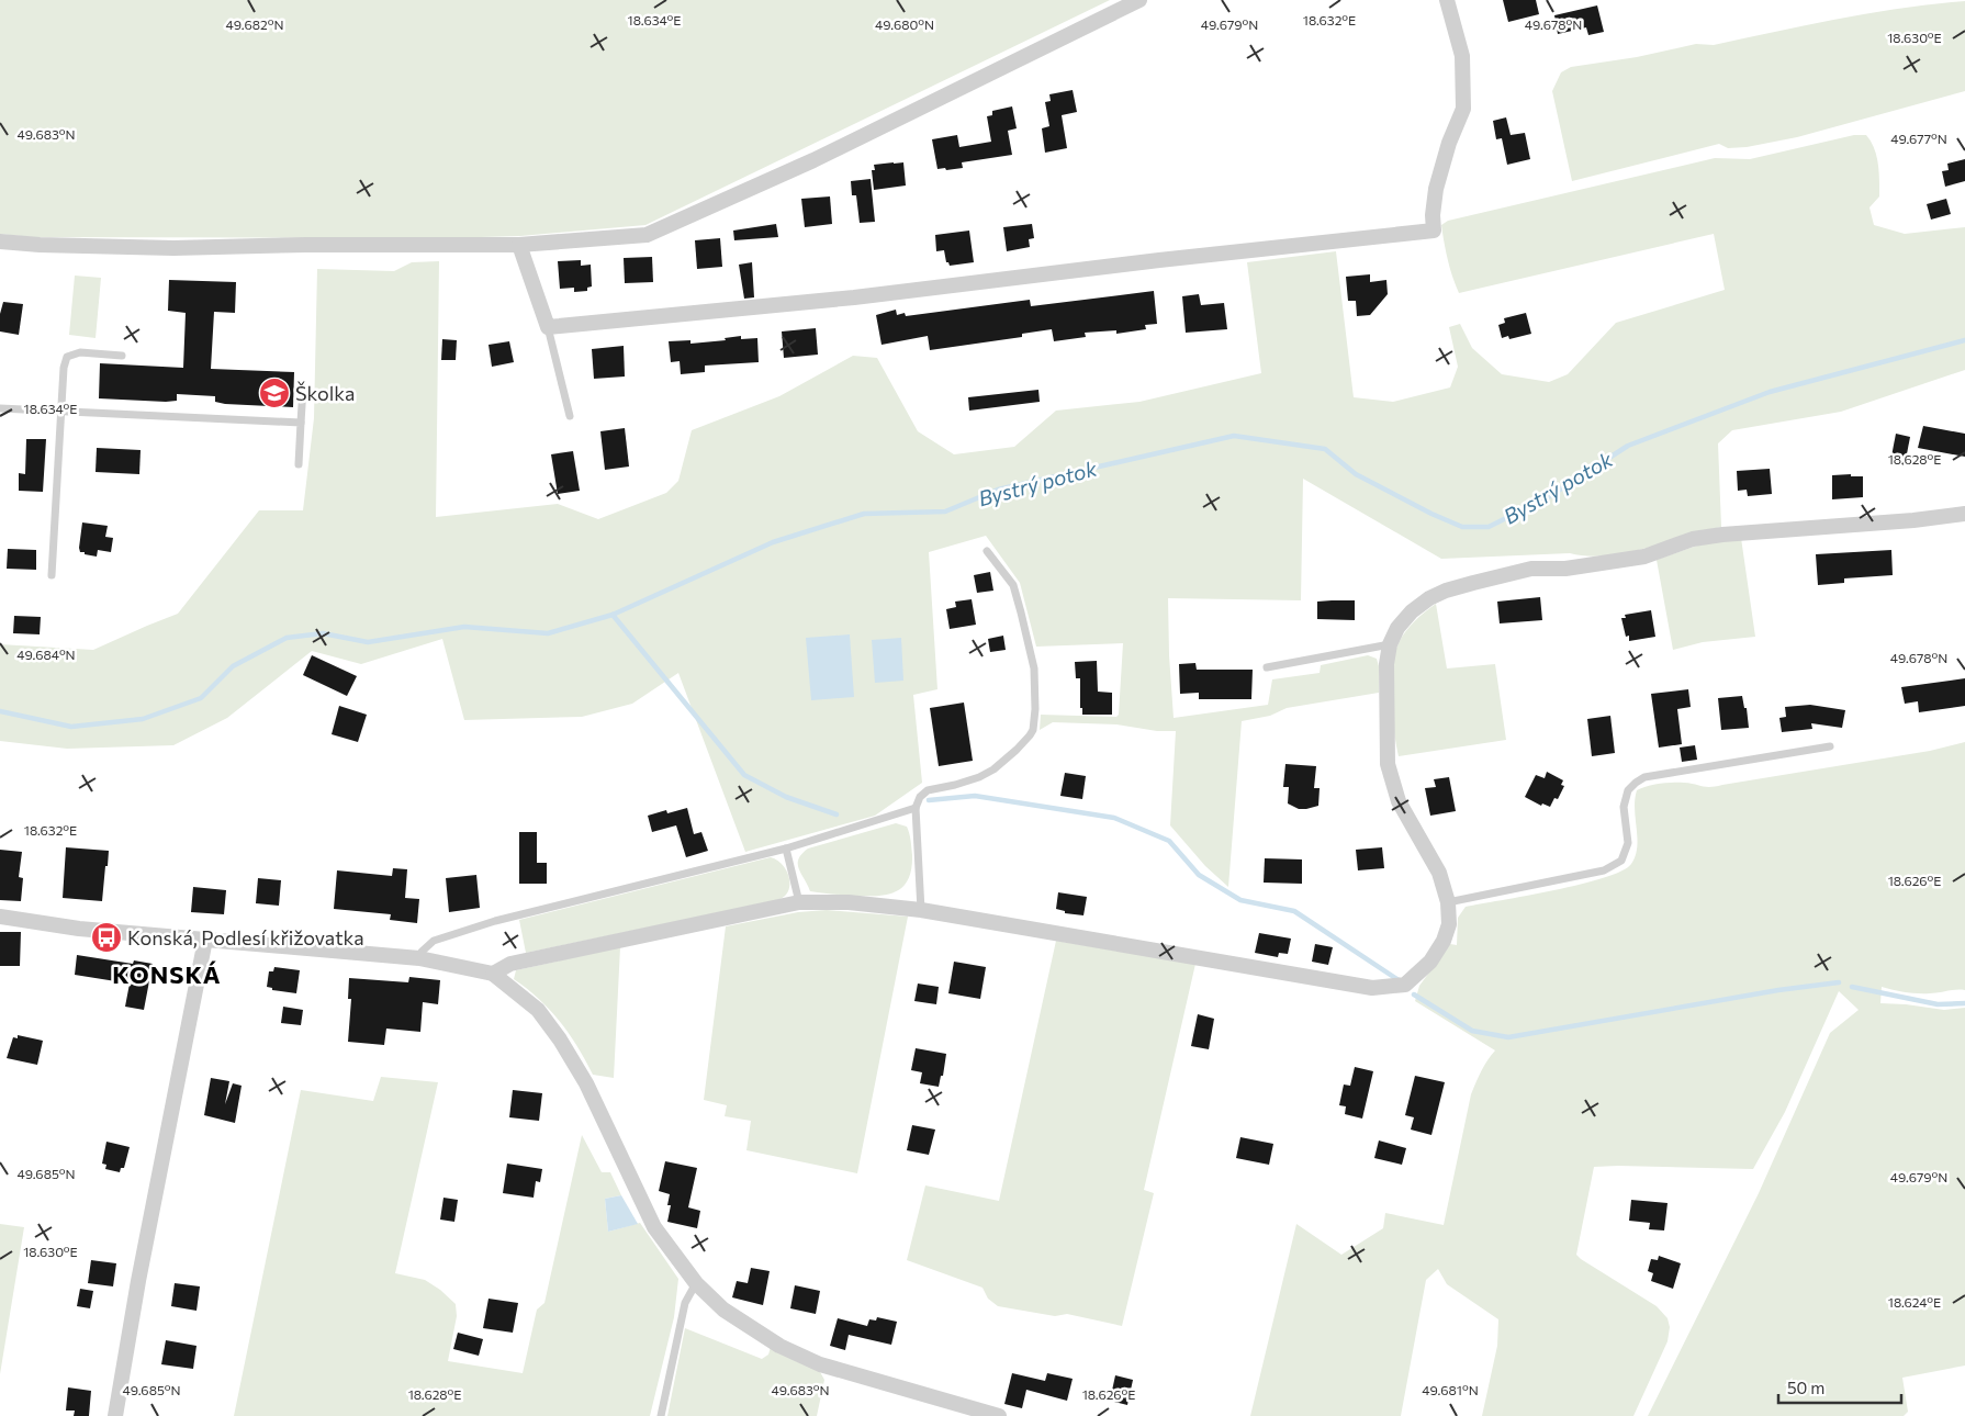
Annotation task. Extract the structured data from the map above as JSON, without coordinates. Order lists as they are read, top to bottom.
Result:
{
  "districts": ["KONSKÁ"],
  "water": ["Bystrý potok"],
  "places": {
    "school or university": ["Školka"],
    "bus stop": ["Konská, Podlesí křižovatka"]
  },
  "scale_bar": "50 m",
  "coordinates": [
    "18.634°E",
    "18.632°E",
    "49.679°N",
    "49.678°N",
    "49.682°N",
    "49.680°N",
    "18.630°E",
    "49.683°N",
    "49.677°N",
    "18.628°E",
    "49.684°N",
    "18.626°E",
    "49.685°N",
    "18.624°E",
    "49.681°N"
  ]
}
